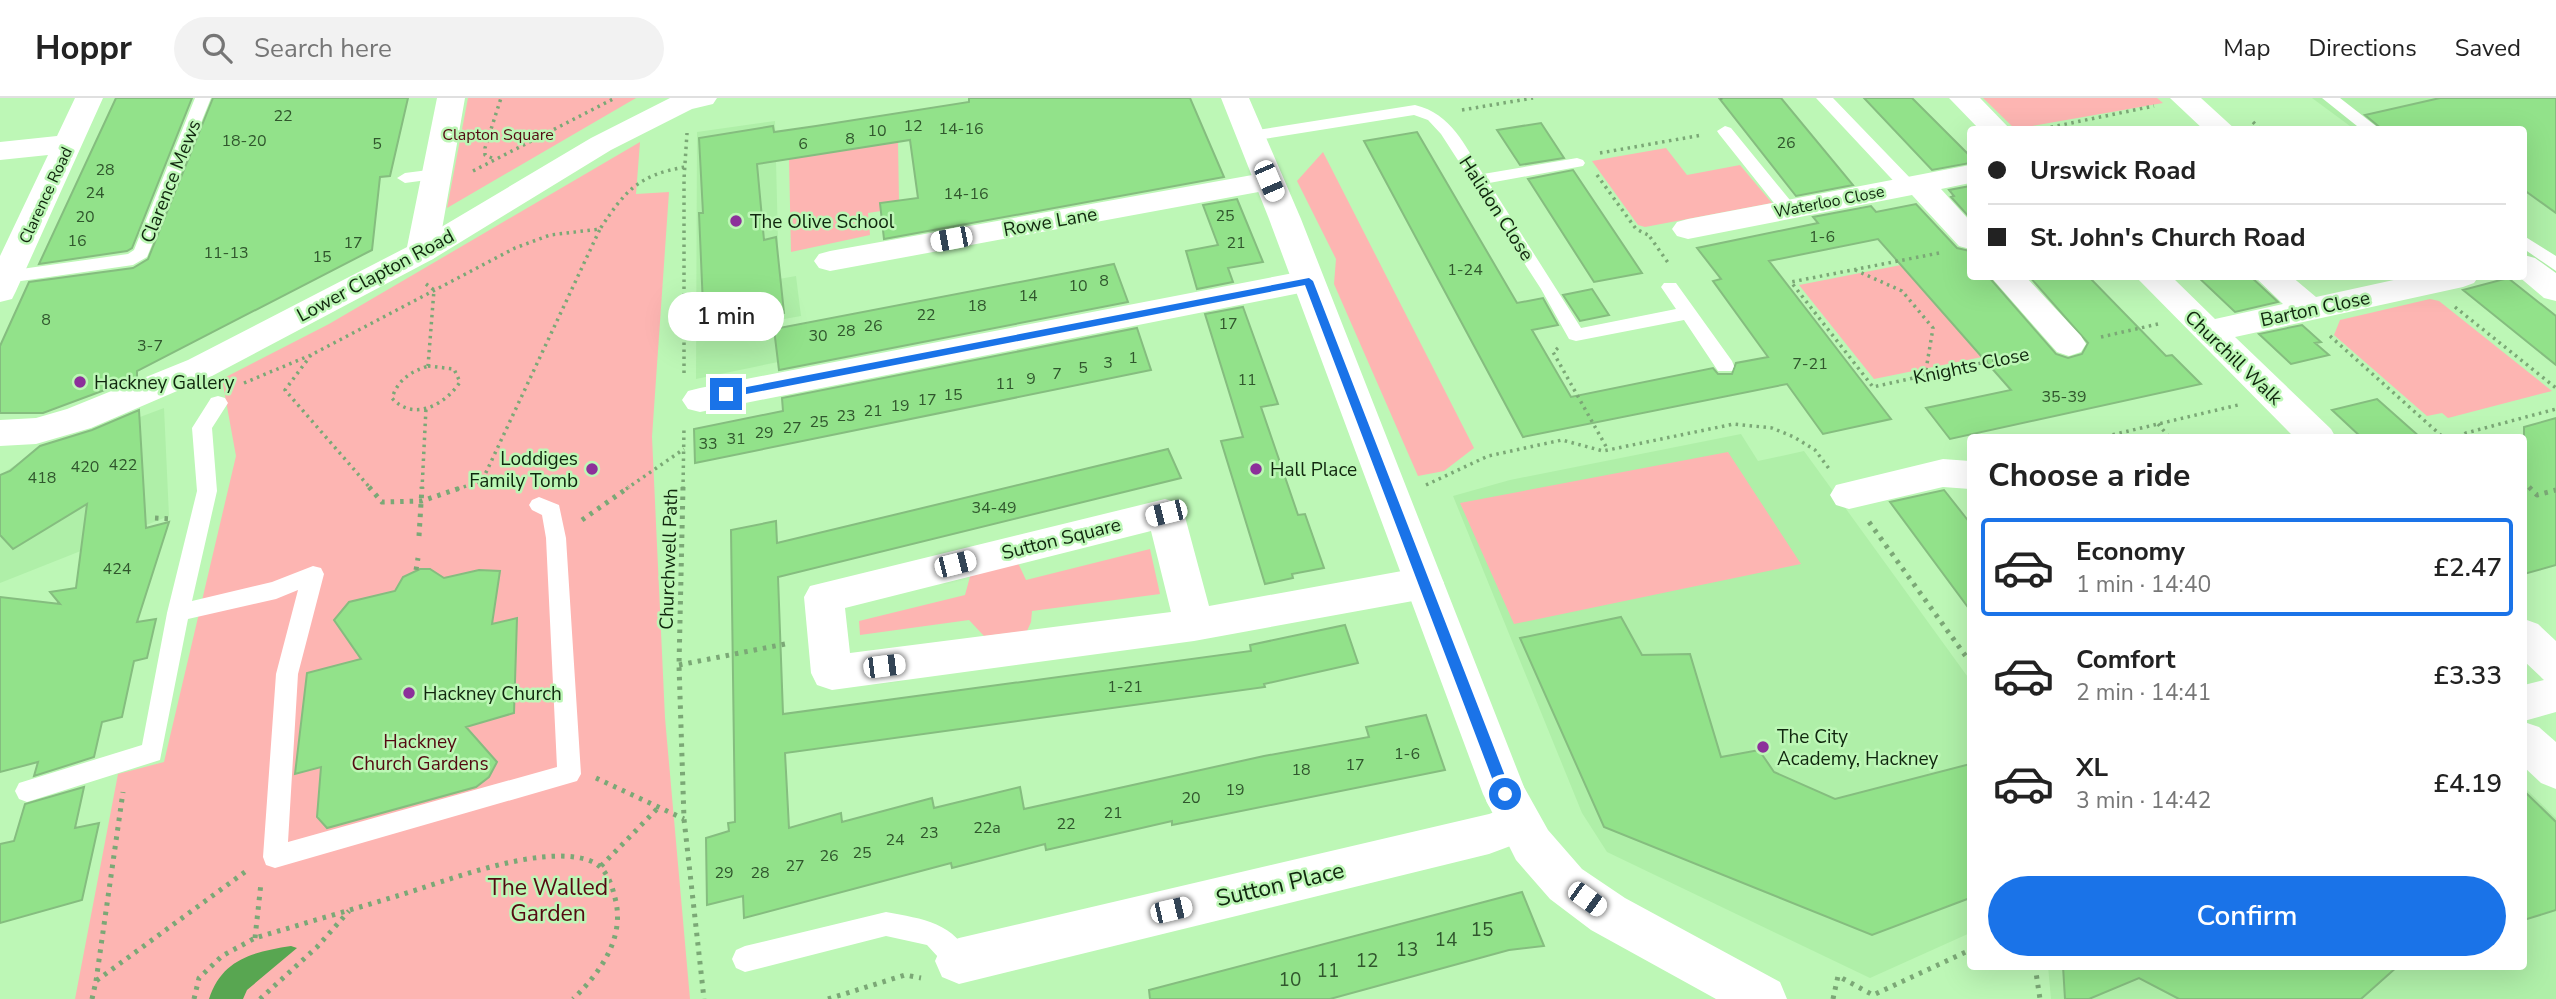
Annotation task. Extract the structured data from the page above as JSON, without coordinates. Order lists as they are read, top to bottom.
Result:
{
  "streets": {
    "main road": [
      "Clarence Road",
      "Waterloo Close",
      "Rowe Lane",
      "Lower Clapton Road",
      "Barton Close",
      "Churchill Walk",
      "Sutton Square",
      "Sutton Place"
    ],
    "lane": ["Clarence Mews", "Halidon Close"],
    "path": ["Knights Close", "Churchwell Path"]
  },
  "crossings": [
    ["Clarence Mews", "Clarence Road"],
    ["Barton Close", "Churchill Walk"]
  ],
  "parks": ["Clapton Square", "Hackney Church Gardens", "The Walled Garden"],
  "places": [
    "The Olive School",
    "Hackney Gallery",
    "Loddiges Family Tomb",
    "Hall Place",
    "Hackney Church",
    "The City Academy, Hackney"
  ],
  "house_numbers": [
    "22",
    "12",
    "14-16",
    "10",
    "8",
    "18-20",
    "26",
    "5",
    "6",
    "28",
    "24",
    "14-16",
    "25",
    "20",
    "1-6",
    "16",
    "17",
    "21",
    "11-13",
    "15",
    "1-24",
    "8",
    "10",
    "14",
    "18",
    "22",
    "8",
    "17",
    "26",
    "28",
    "30",
    "3-7",
    "1",
    "3",
    "7-21",
    "5",
    "7",
    "9",
    "11",
    "11",
    "15",
    "35-39",
    "17",
    "19",
    "21",
    "23",
    "25",
    "27",
    "29",
    "31",
    "33",
    "422",
    "420",
    "418",
    "34-49",
    "424",
    "1-21",
    "1-6",
    "17",
    "18",
    "19",
    "20",
    "21",
    "22",
    "22a",
    "23",
    "24",
    "25",
    "26",
    "27",
    "29",
    "28",
    "15",
    "14",
    "13",
    "12",
    "11",
    "10"
  ],
  "page": {
    "header": "Hoppr",
    "search": "Search here",
    "nav": ["Map", "Directions", "Saved"],
    "banner": ["Urswick Road", "St. John's Church Road"],
    "bubble": "1 min",
    "heading": "Choose a ride",
    "list": [
      {
        "name": "Economy",
        "note": "1 min · 14:40",
        "value": "£2.47"
      },
      {
        "name": "Comfort",
        "note": "2 min · 14:41",
        "value": "£3.33"
      },
      {
        "name": "XL",
        "note": "3 min · 14:42",
        "value": "£4.19"
      }
    ],
    "buttons": "Confirm"
  }
}
